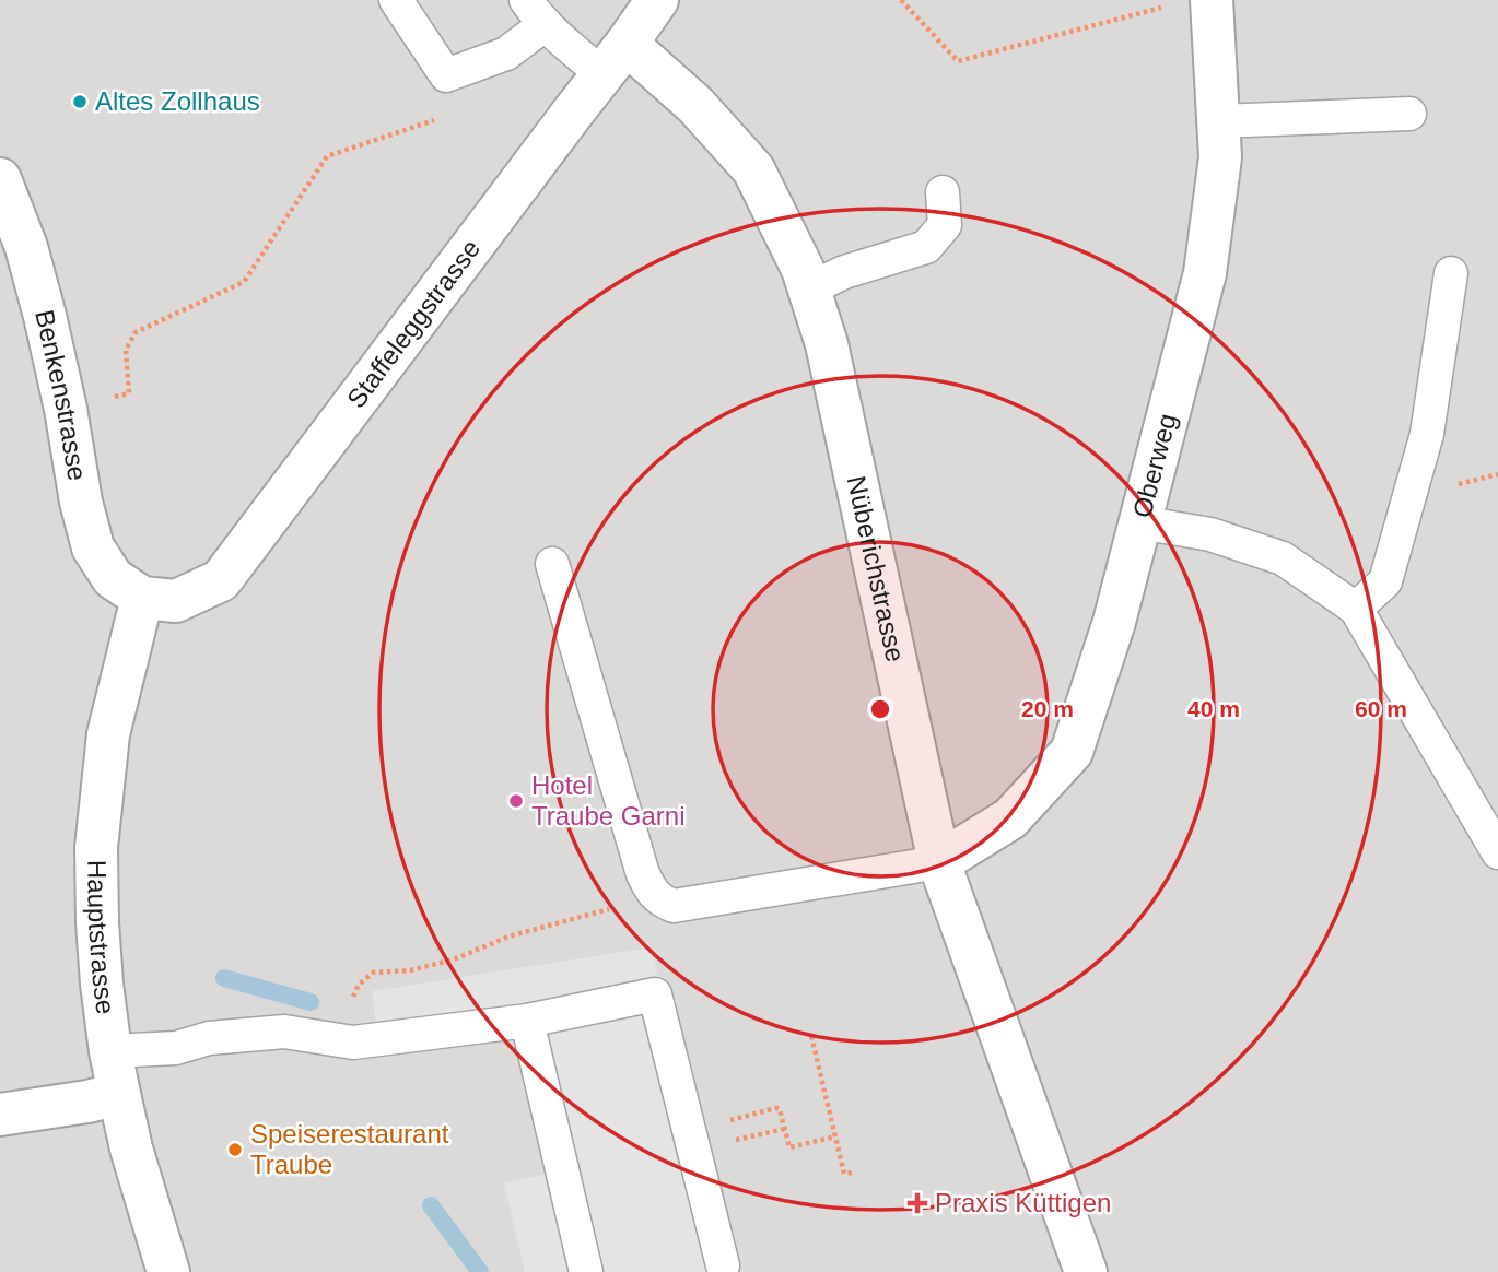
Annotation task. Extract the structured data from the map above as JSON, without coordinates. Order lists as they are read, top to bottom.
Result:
{
  "streets": {
    "street": [
      "Staffeleggstrasse",
      "Benkenstrasse",
      "Oberweg",
      "Nüberichstrasse",
      "Hauptstrasse"
    ]
  },
  "crossings": [
    ["Staffeleggstrasse", "Benkenstrasse"],
    ["Staffeleggstrasse", "Nüberichstrasse"],
    ["Staffeleggstrasse", "Hauptstrasse"],
    ["Benkenstrasse", "Hauptstrasse"],
    ["Oberweg", "Nüberichstrasse"]
  ],
  "places": {
    "other": ["Altes Zollhaus", "Hotel Traube Garni", "Speiserestaurant Traube"],
    "health": ["Praxis Küttigen"]
  },
  "rings": ["20 m", "40 m", "60 m"]
}
